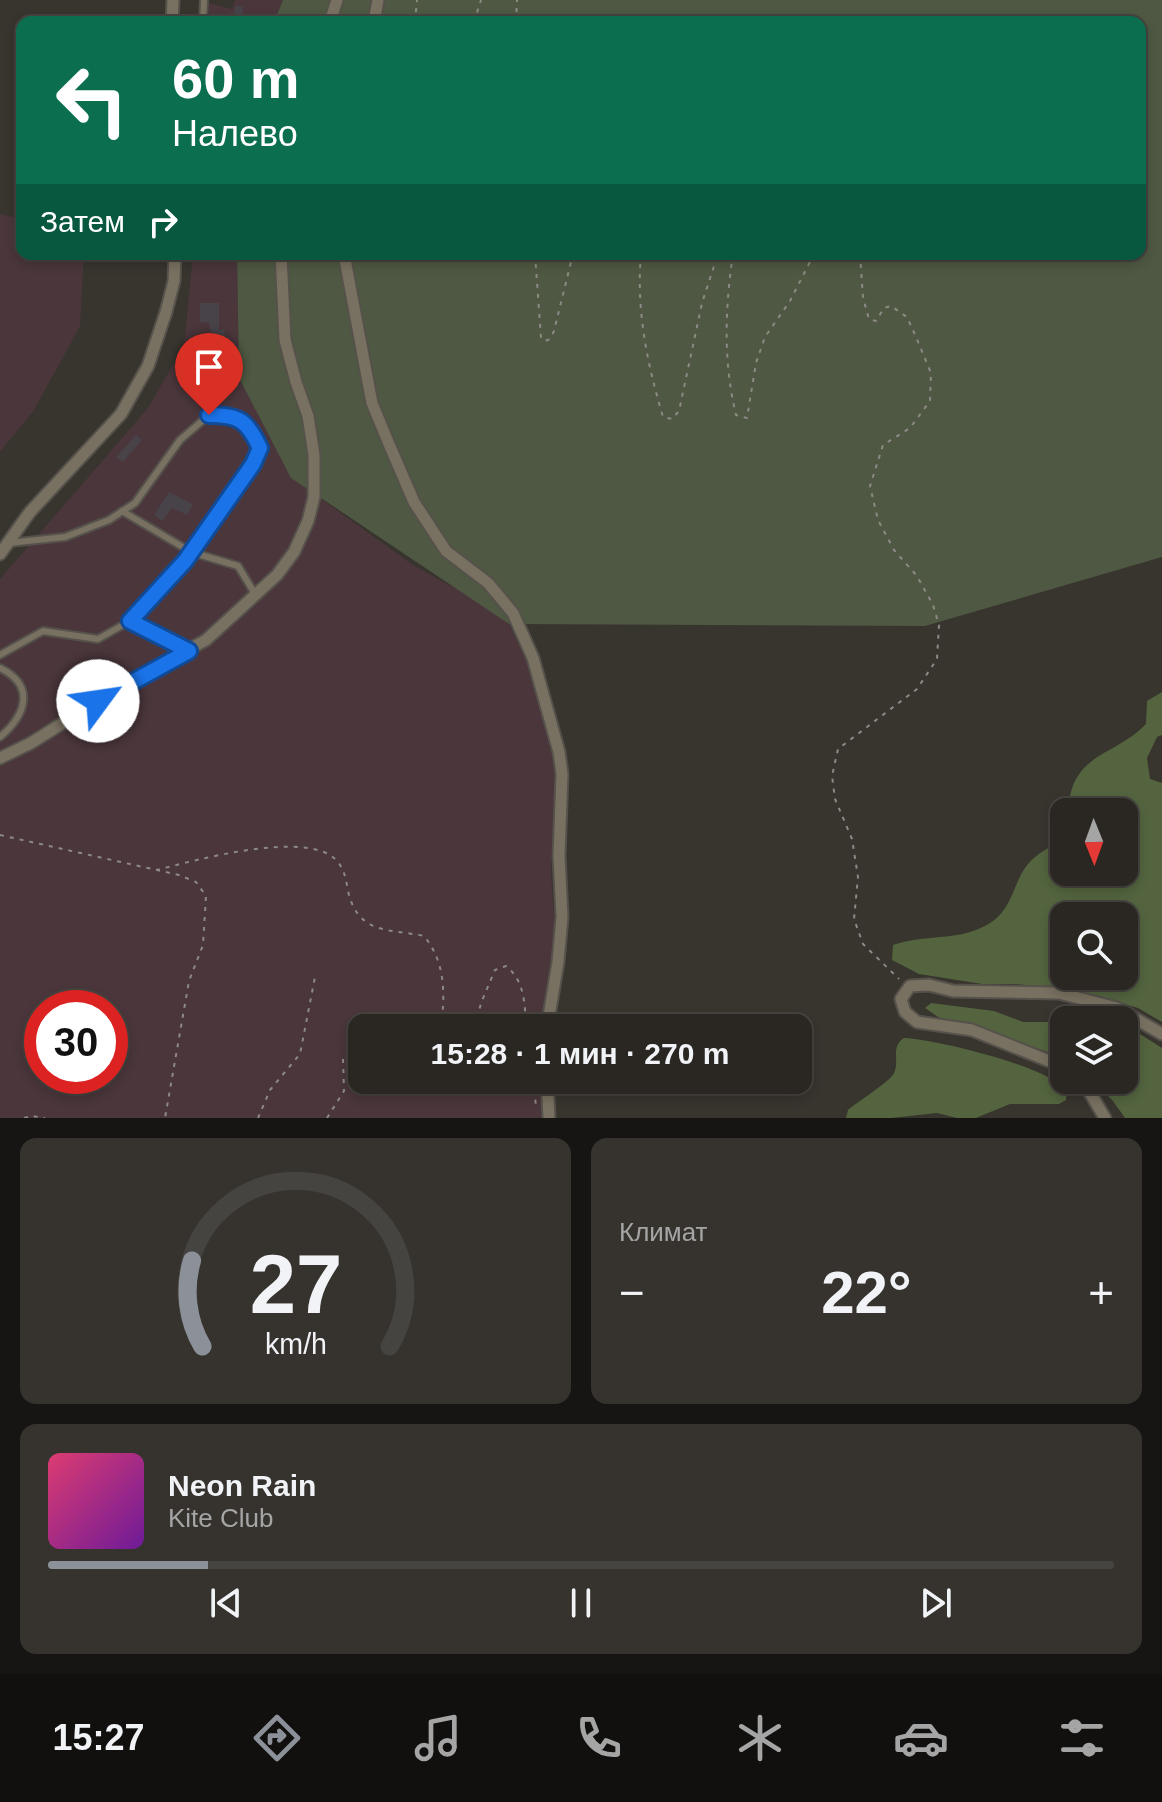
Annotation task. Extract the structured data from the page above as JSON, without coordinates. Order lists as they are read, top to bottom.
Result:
{
  "north": "bottom",
  "page": {
    "turn": ["60 m", "Налево"],
    "then": "Затем",
    "limit": "30",
    "trip": "15:28 · 1 мин · 270 m",
    "tile": "Климат",
    "heat": ["−", "22°", "+"],
    "song": ["Neon Rain", "Kite Club"],
    "tabs": "15:27",
    "gauge": ["27", "km/h"]
  }
}
